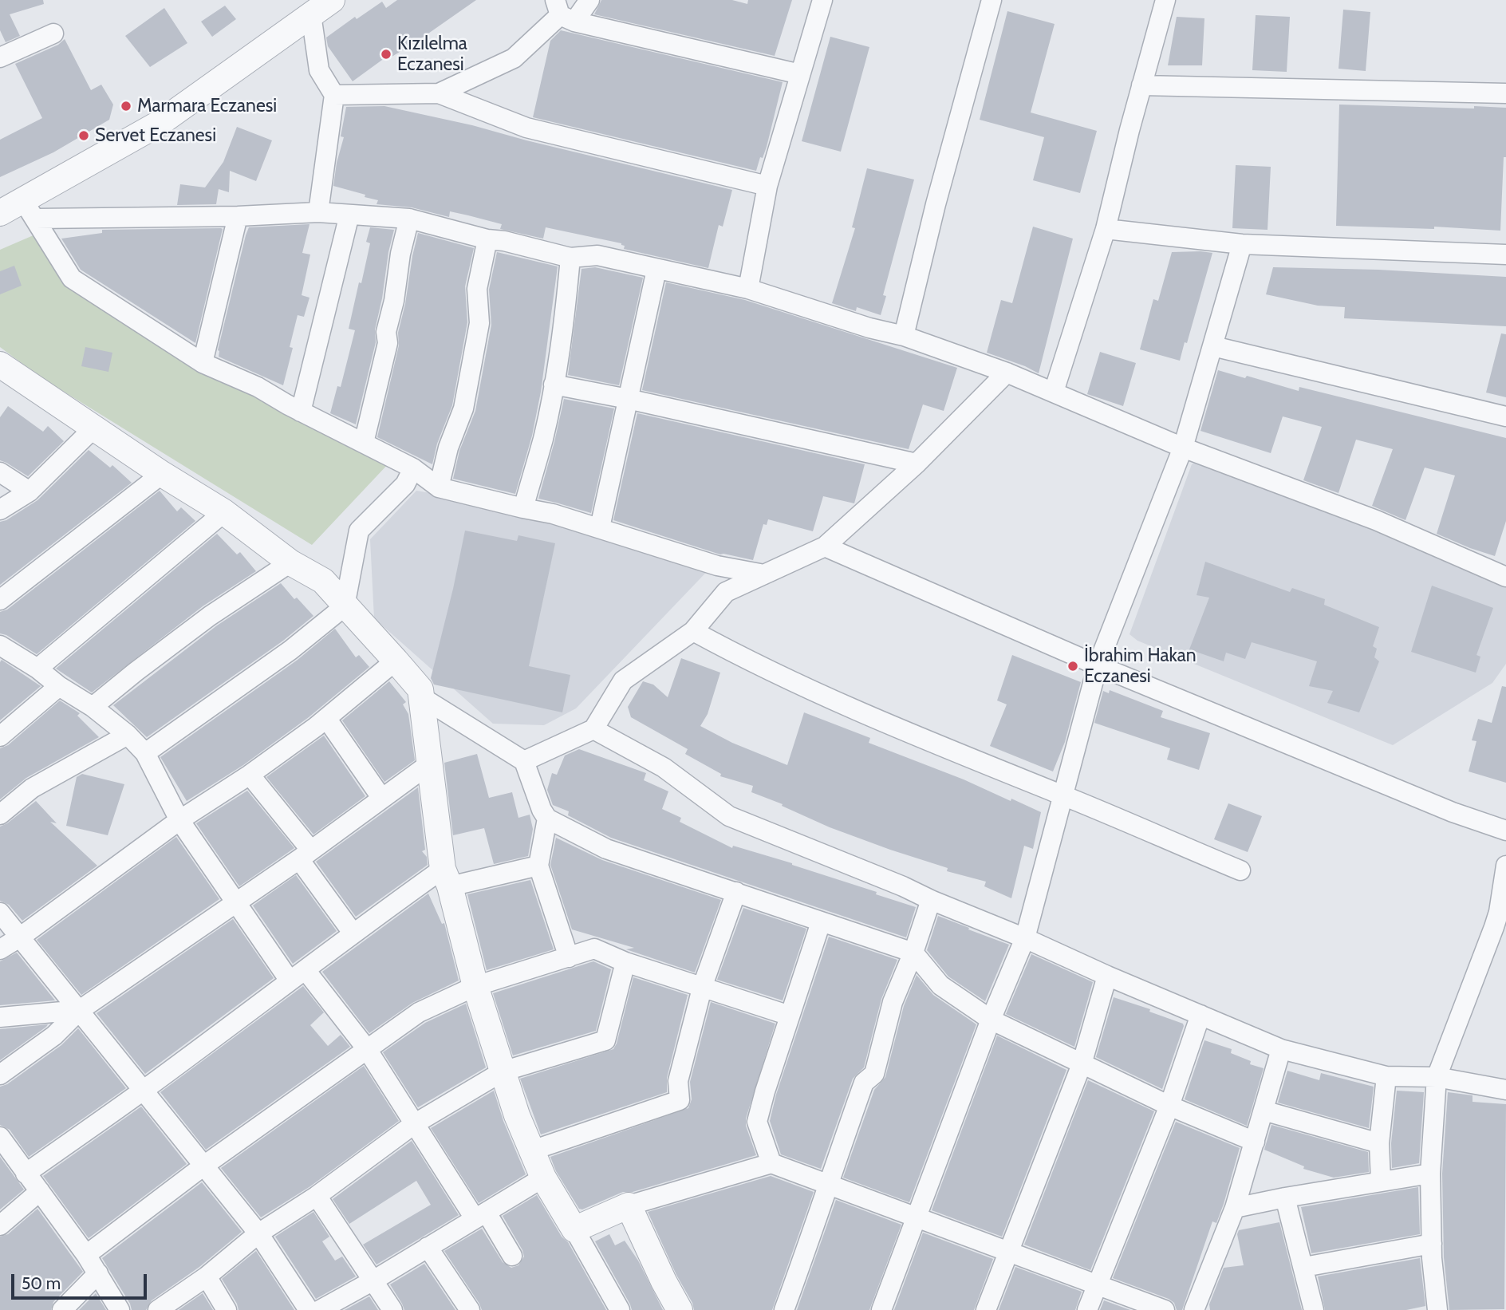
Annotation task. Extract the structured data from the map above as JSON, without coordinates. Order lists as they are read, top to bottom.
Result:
{
  "places": [
    "Kızılelma Eczanesi",
    "Marmara Eczanesi",
    "Servet Eczanesi",
    "İbrahim Hakan Eczanesi"
  ],
  "scale_bar": "50 m"
}
